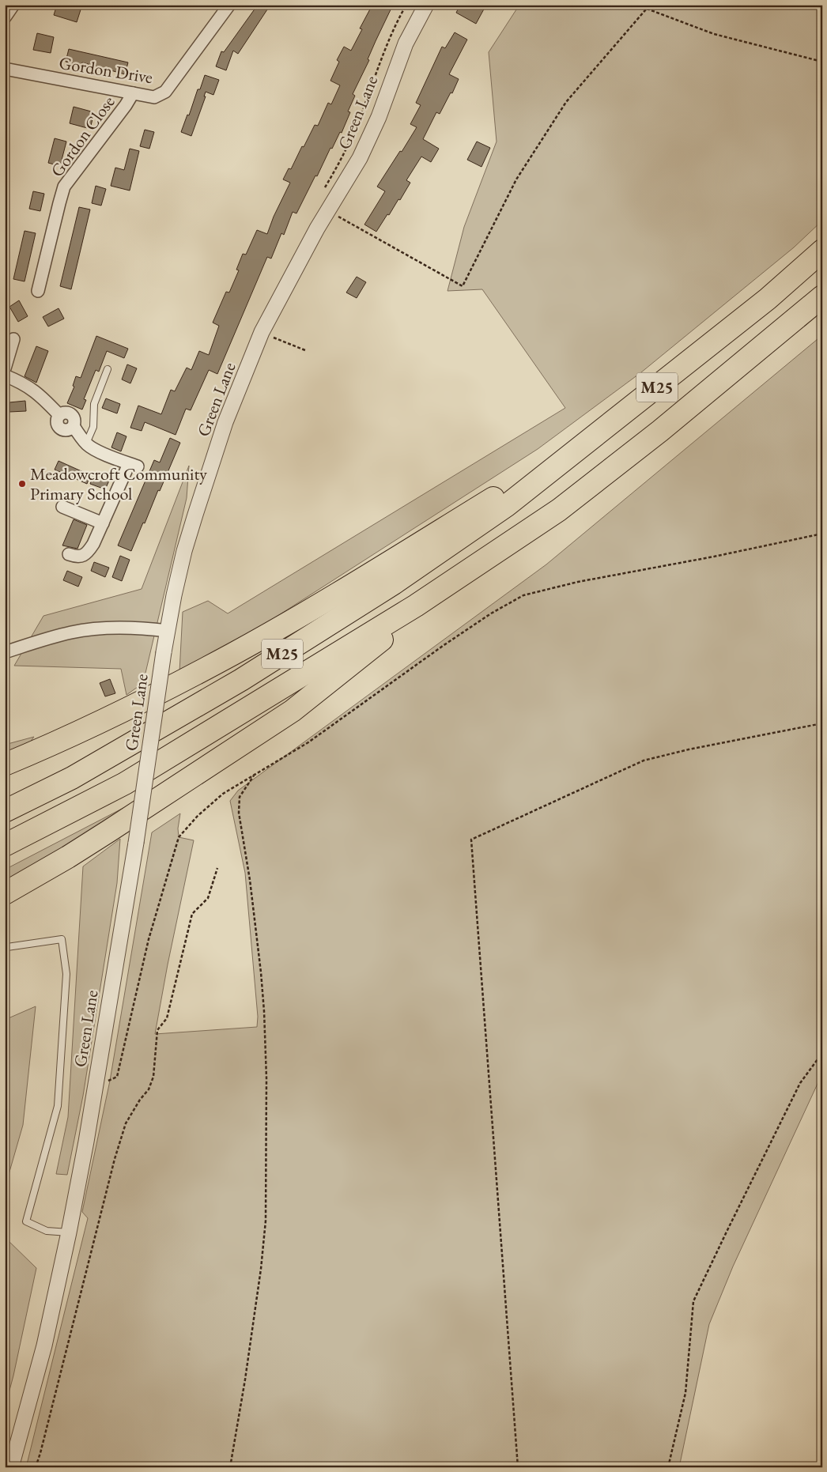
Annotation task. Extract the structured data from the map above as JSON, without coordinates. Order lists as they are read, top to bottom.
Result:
{
  "streets": {
    "highway": ["M25"],
    "street": ["Gordon Drive", "Green Lane", "Gordon Close"]
  },
  "crossings": [
    ["Gordon Drive", "Gordon Close"]
  ],
  "places": ["Meadowcroft Community Primary School"]
}
